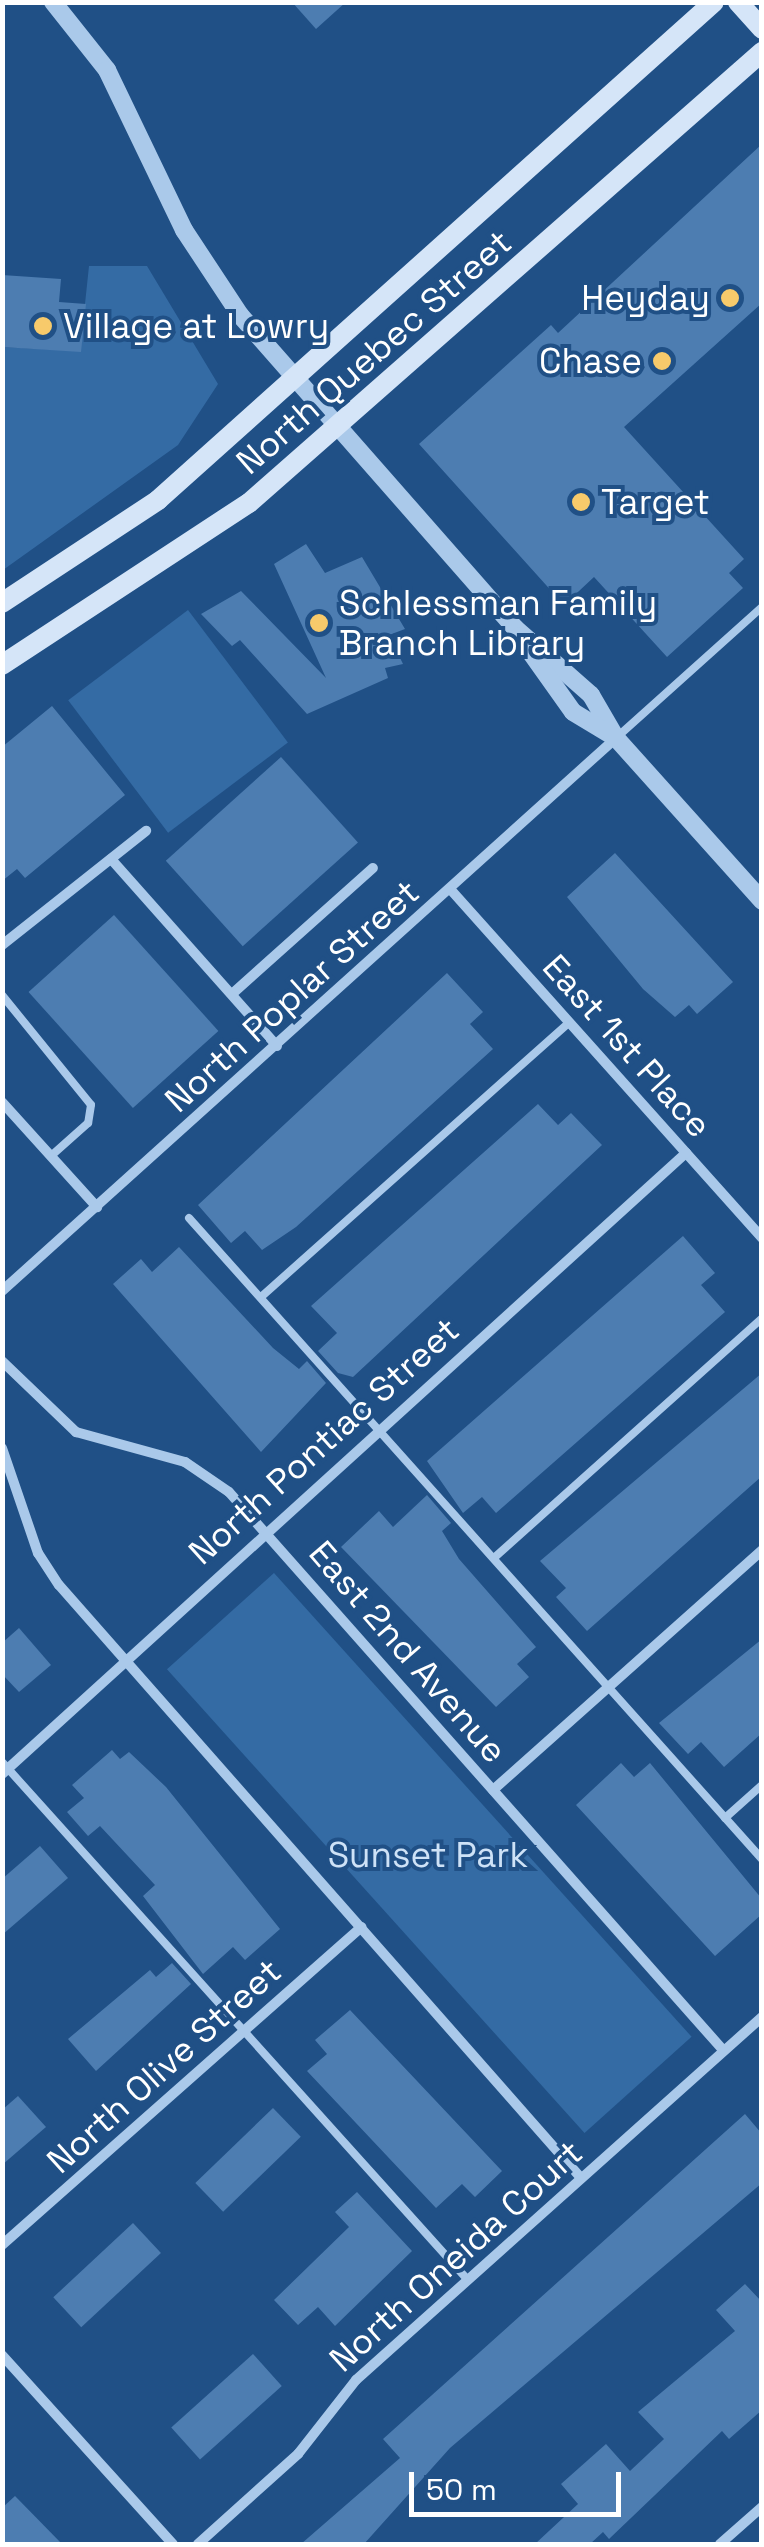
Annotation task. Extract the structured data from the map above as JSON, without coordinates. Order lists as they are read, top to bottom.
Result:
{
  "streets": {
    "main road": ["North Quebec Street"],
    "street": [
      "North Poplar Street",
      "East 1st Place",
      "North Pontiac Street",
      "East 2nd Avenue",
      "North Olive Street",
      "North Oneida Court"
    ]
  },
  "crossings": [
    ["North Poplar Street", "East 1st Place"],
    ["East 1st Place", "North Pontiac Street"],
    ["North Pontiac Street", "East 2nd Avenue"],
    ["East 2nd Avenue", "North Oneida Court"]
  ],
  "parks": ["Sunset Park"],
  "places": [
    "Heyday",
    "Village at Lowry",
    "Chase",
    "Target",
    "Schlessman Family Branch Library"
  ],
  "scale_bar": "50 m"
}
